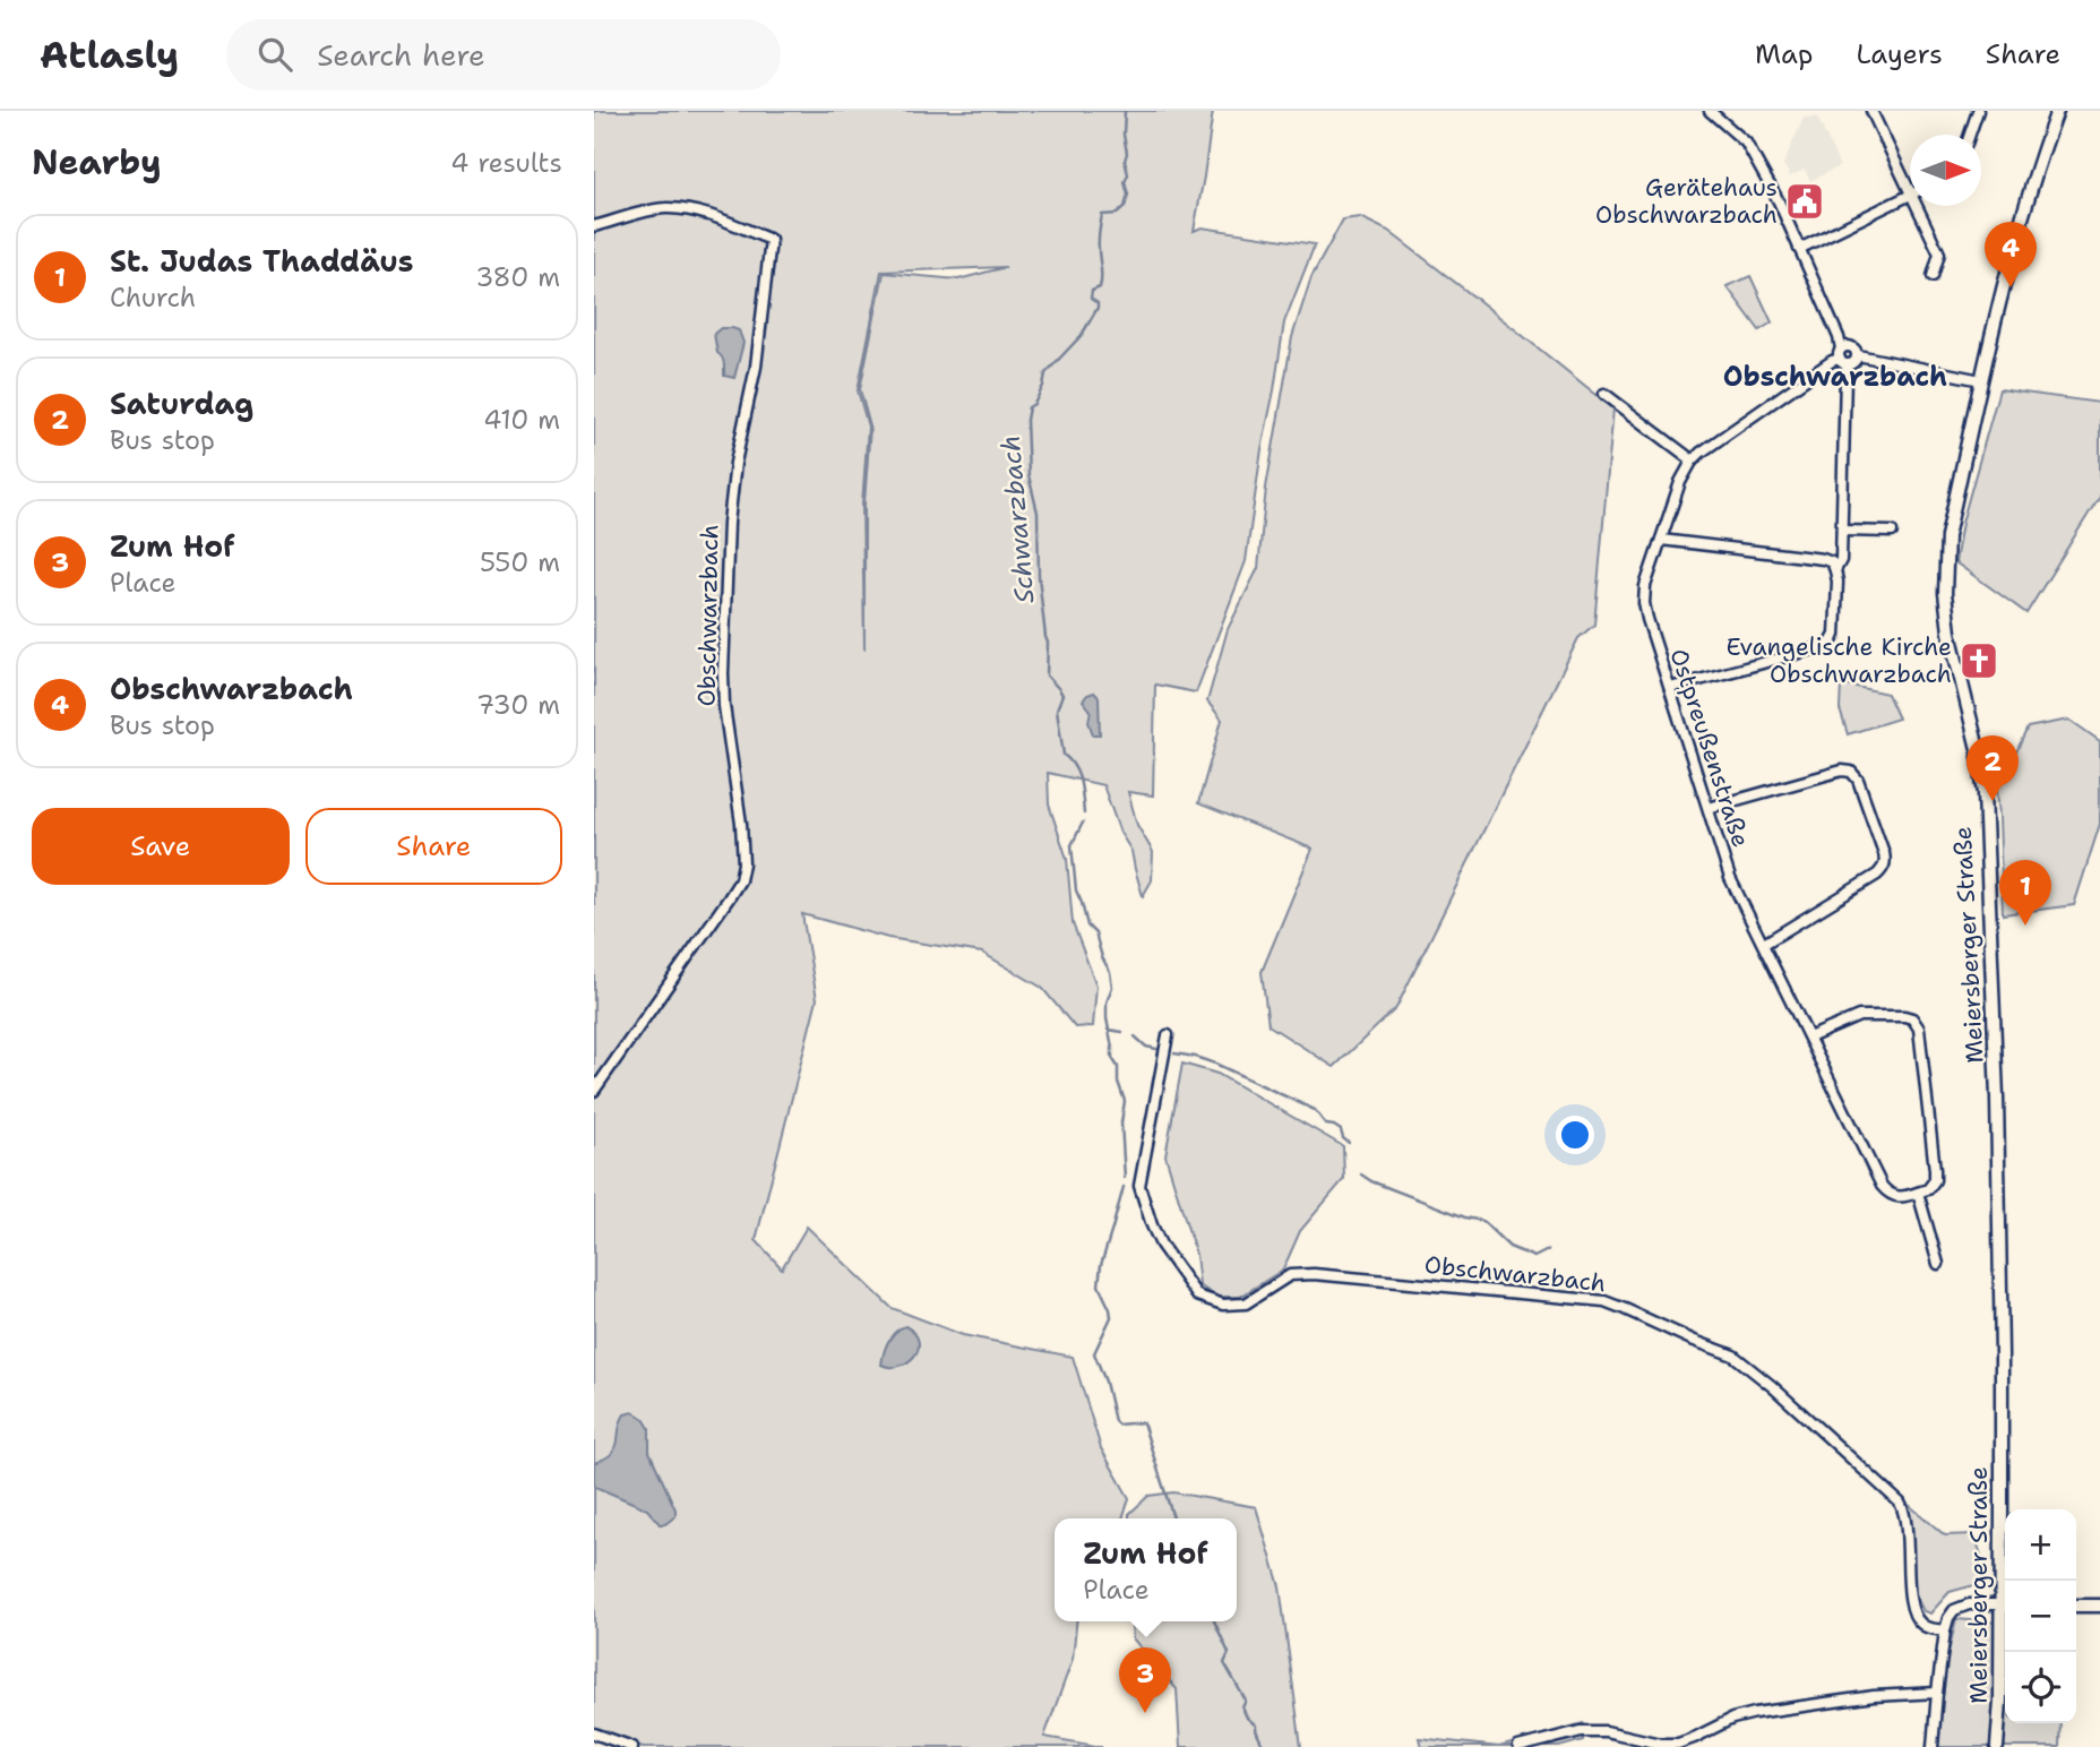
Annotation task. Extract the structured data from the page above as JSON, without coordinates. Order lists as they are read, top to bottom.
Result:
{
  "streets": {
    "main road": ["Meiersberger Straße"],
    "street": ["Obschwarzbach", "Ostpreußenstraße"]
  },
  "districts": ["Obschwarzbach"],
  "water": ["Schwarzbach"],
  "places": {
    "public building": ["Gerätehaus Obschwarzbach"],
    "church": ["Evangelische Kirche Obschwarzbach"]
  },
  "north": "right",
  "page": {
    "header": "Atlasly",
    "search": "Search here",
    "nav": ["Map", "Layers", "Share"],
    "heading": ["Nearby", "4 results"],
    "list": [
      {
        "mark": "1",
        "name": "St. Judas Thaddäus",
        "note": "Church",
        "value": "380 m"
      },
      {
        "mark": "2",
        "name": "Saturdag",
        "note": "Bus stop",
        "value": "410 m"
      },
      {
        "mark": "3",
        "name": "Zum Hof",
        "note": "Place",
        "value": "550 m"
      },
      {
        "mark": "4",
        "name": "Obschwarzbach",
        "note": "Bus stop",
        "value": "730 m"
      }
    ],
    "pins": [
      "4",
      "2",
      "1",
      "3"
    ],
    "buttons": ["Save", "Share"],
    "map_buttons": ["+", "−"],
    "popup": ["Zum Hof", "Place"]
  }
}
